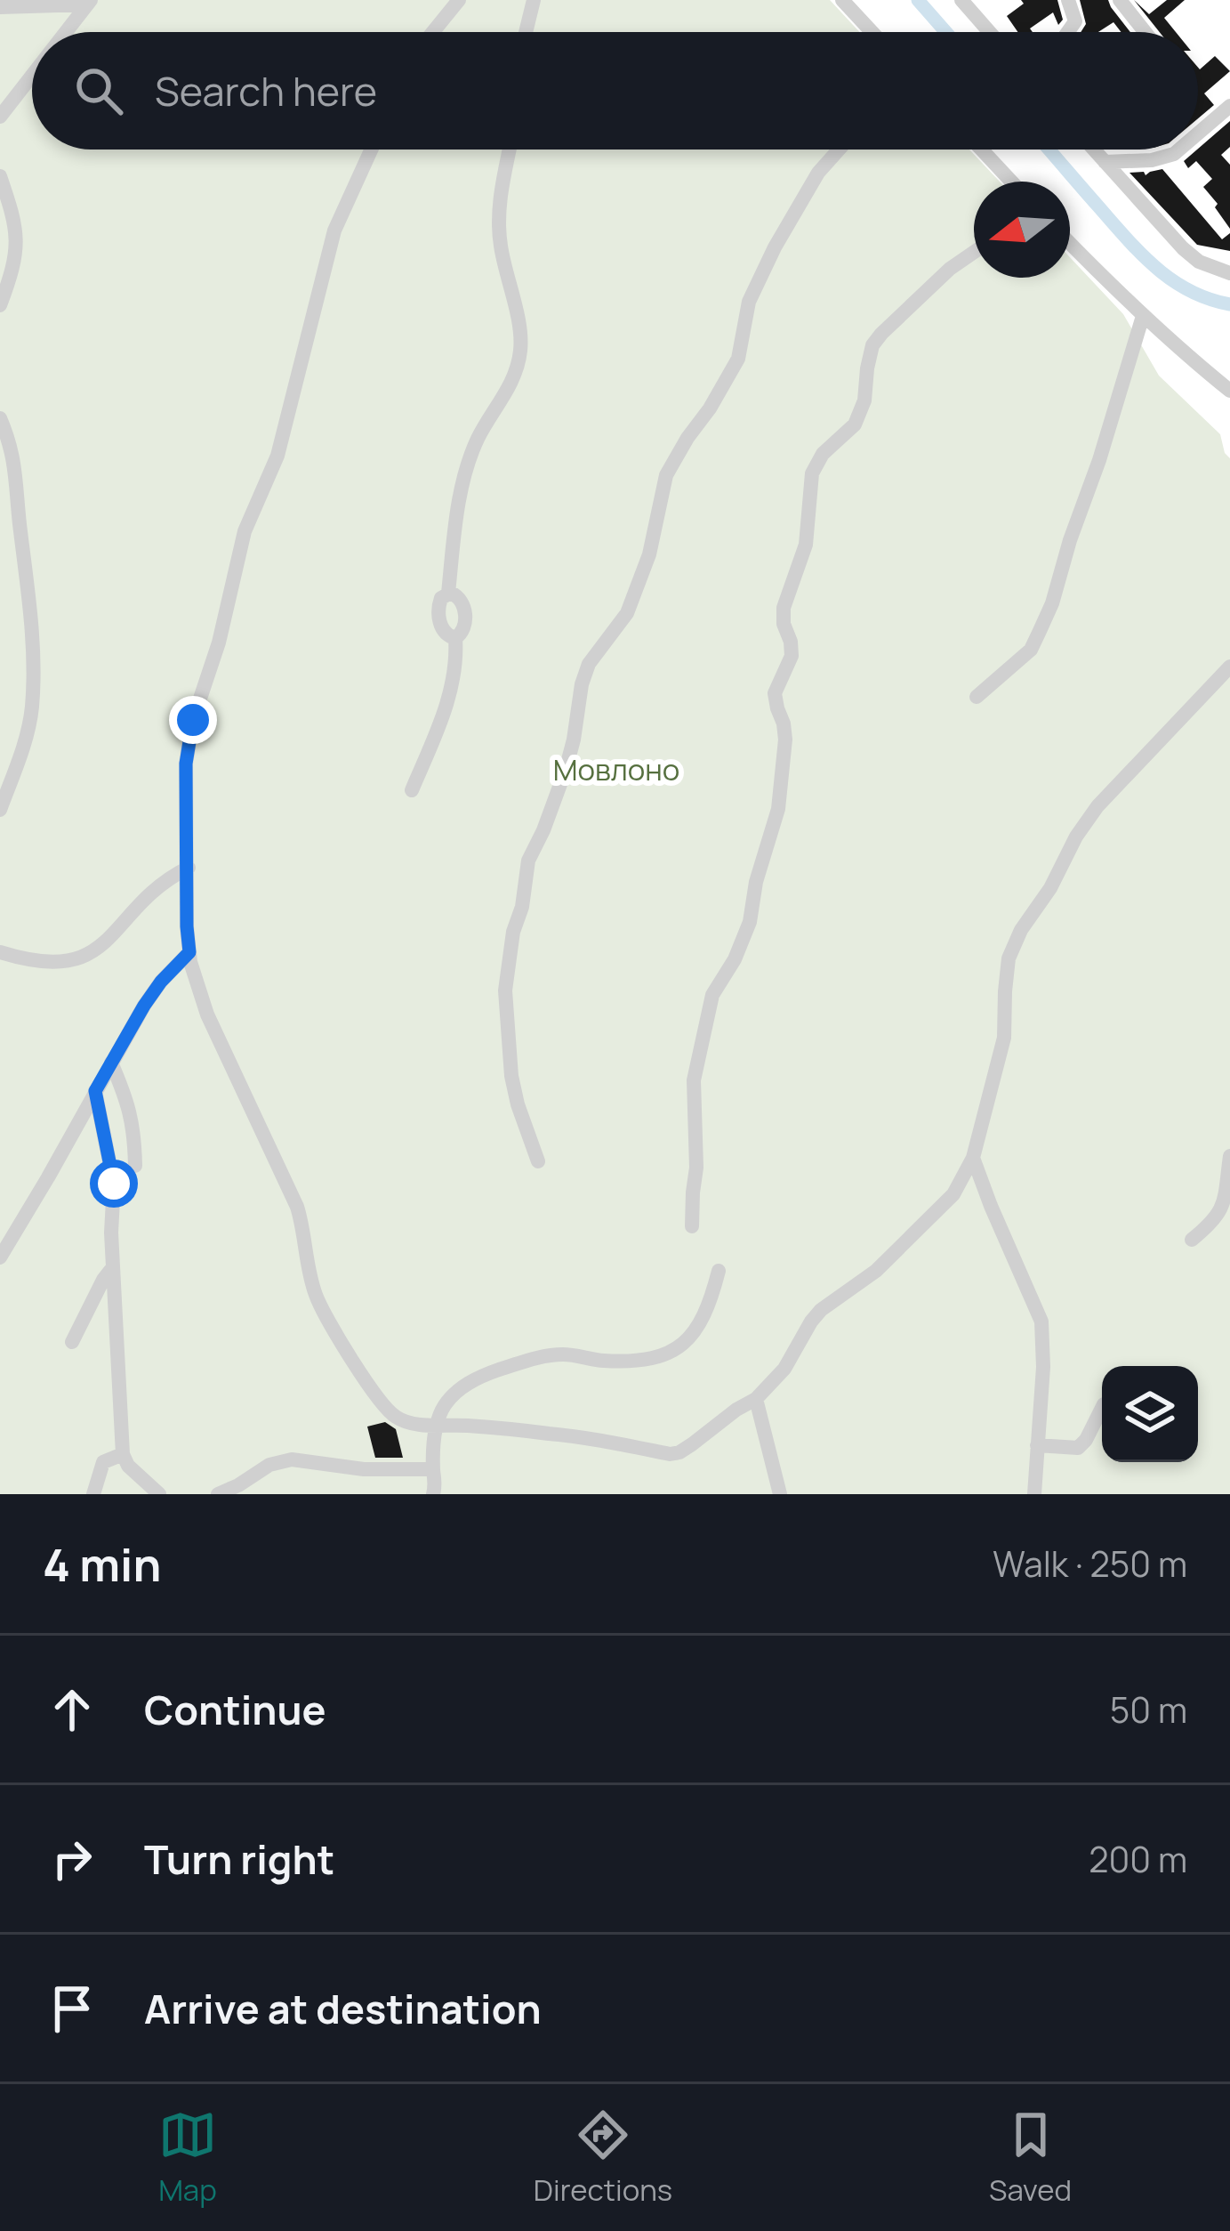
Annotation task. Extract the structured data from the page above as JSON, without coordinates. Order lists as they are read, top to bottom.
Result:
{
  "parks": ["Мовлоно"],
  "north": "left",
  "page": {
    "search": "Search here",
    "heading": ["4 min", "Walk · 250 m"],
    "list": [
      ["Continue", "50 m"],
      ["Turn right", "200 m"],
      "Arrive at destination"
    ],
    "nav": ["Map", "Directions", "Saved"]
  }
}
